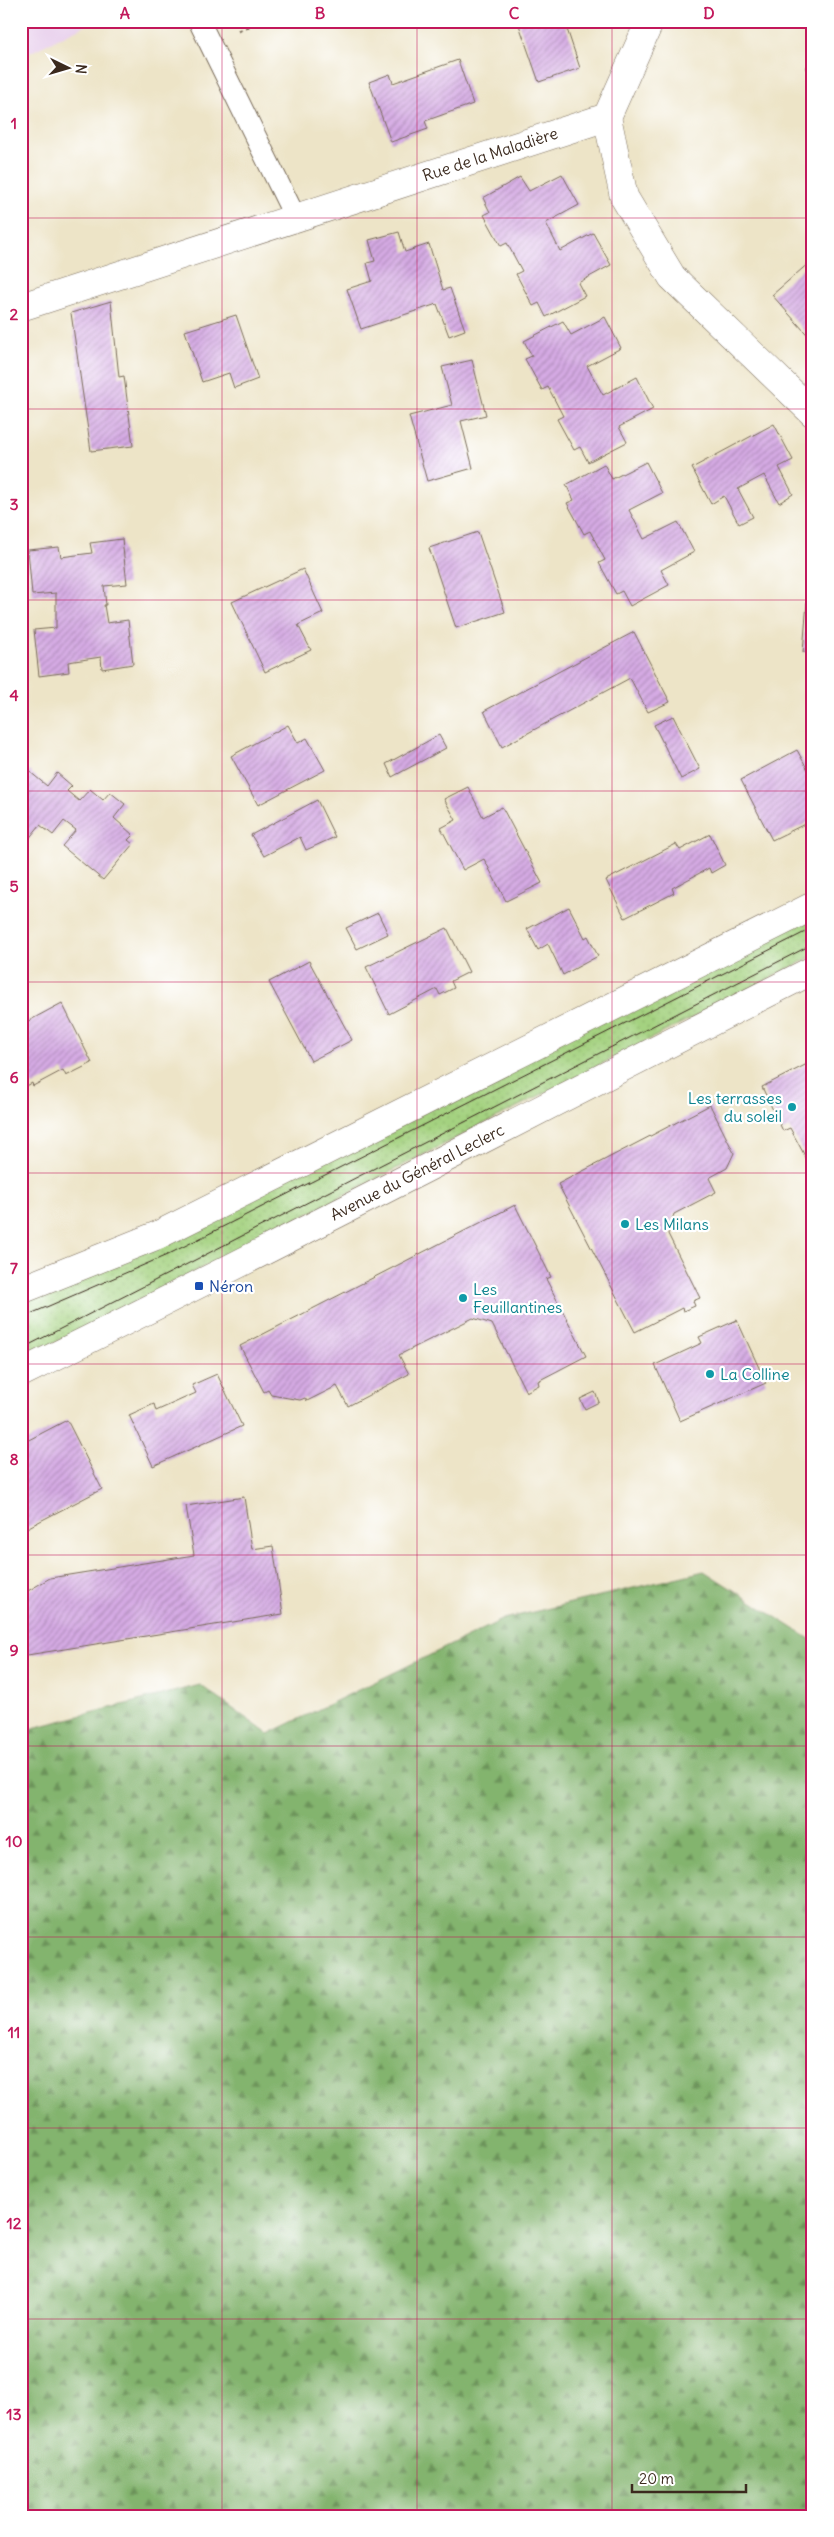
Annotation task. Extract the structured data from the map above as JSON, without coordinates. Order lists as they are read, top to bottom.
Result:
{
  "streets": {
    "main road": ["Rue de la Maladière", "Avenue du Général Leclerc"]
  },
  "places": {
    "other": [
      "Les terrasses du soleil",
      "Les Milans",
      "Les Feuillantines",
      "La Colline"
    ],
    "transit": ["Néron"]
  },
  "scale_bar": "20 m",
  "north": "right",
  "grid": {
    "columns": [
      "A",
      "B",
      "C",
      "D"
    ],
    "rows": [
      "1",
      "2",
      "3",
      "4",
      "5",
      "6",
      "7",
      "8",
      "9",
      "10",
      "11",
      "12",
      "13"
    ]
  }
}
